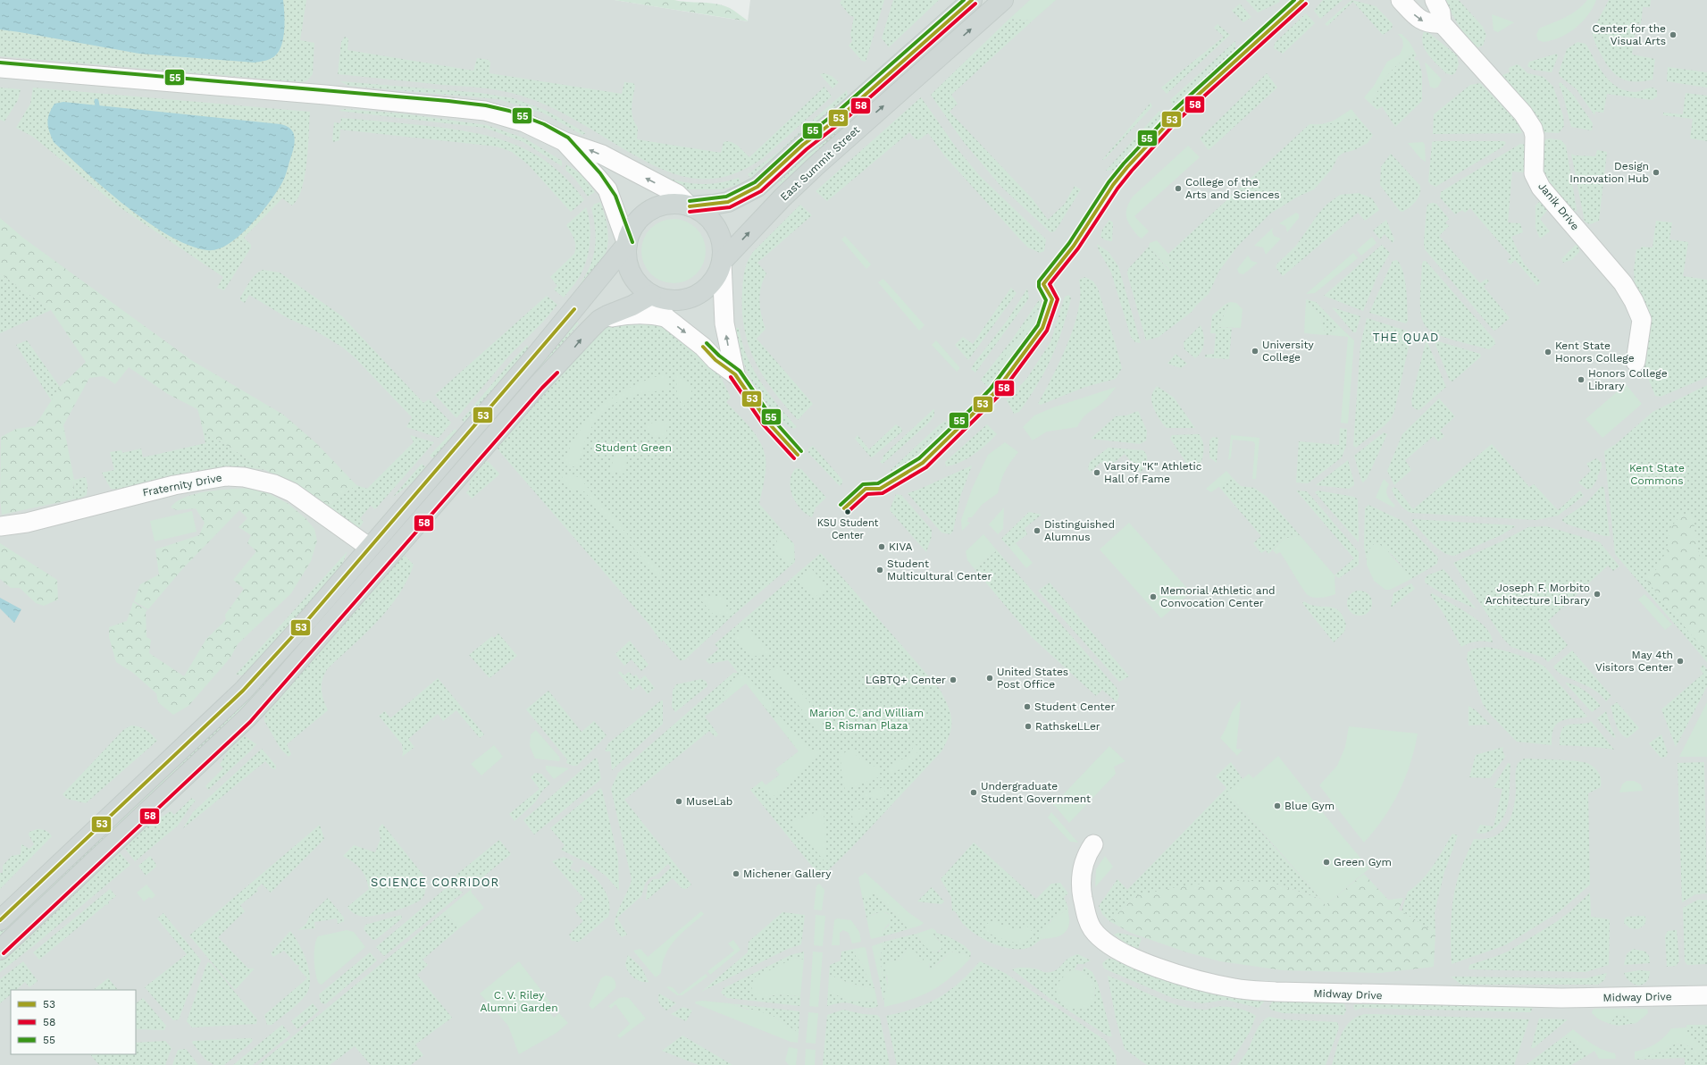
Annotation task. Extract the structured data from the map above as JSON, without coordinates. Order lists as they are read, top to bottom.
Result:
{
  "streets": {
    "main road": ["East Summit Street"],
    "street": ["Janik Drive", "Fraternity Drive", "Midway Drive"]
  },
  "districts": ["THE QUAD", "SCIENCE CORRIDOR"],
  "parks": [
    "Student Green",
    "Kent State Commons",
    "Marion C. and William B. Risman Plaza",
    "C. V. Riley Alumni Garden"
  ],
  "places": [
    "Center for the Visual Arts",
    "Design Innovation Hub",
    "College of the Arts and Sciences",
    "University College",
    "Kent State Honors College",
    "Honors College Library",
    "Varsity \"K\" Athletic Hall of Fame",
    "KSU Student Center",
    "Distinguished Alumnus",
    "KIVA",
    "Student Multicultural Center",
    "Joseph F. Morbito Architecture Library",
    "Memorial Athletic and Convocation Center",
    "May 4th Visitors Center",
    "United States Post Office",
    "LGBTQ+ Center",
    "Student Center",
    "RathskeLLer",
    "Undergraduate Student Government",
    "MuseLab",
    "Blue Gym",
    "Green Gym",
    "Michener Gallery"
  ],
  "lines": ["transit line 53", "transit line 55", "transit line 58"],
  "legend": ["53", "58", "55"]
}
